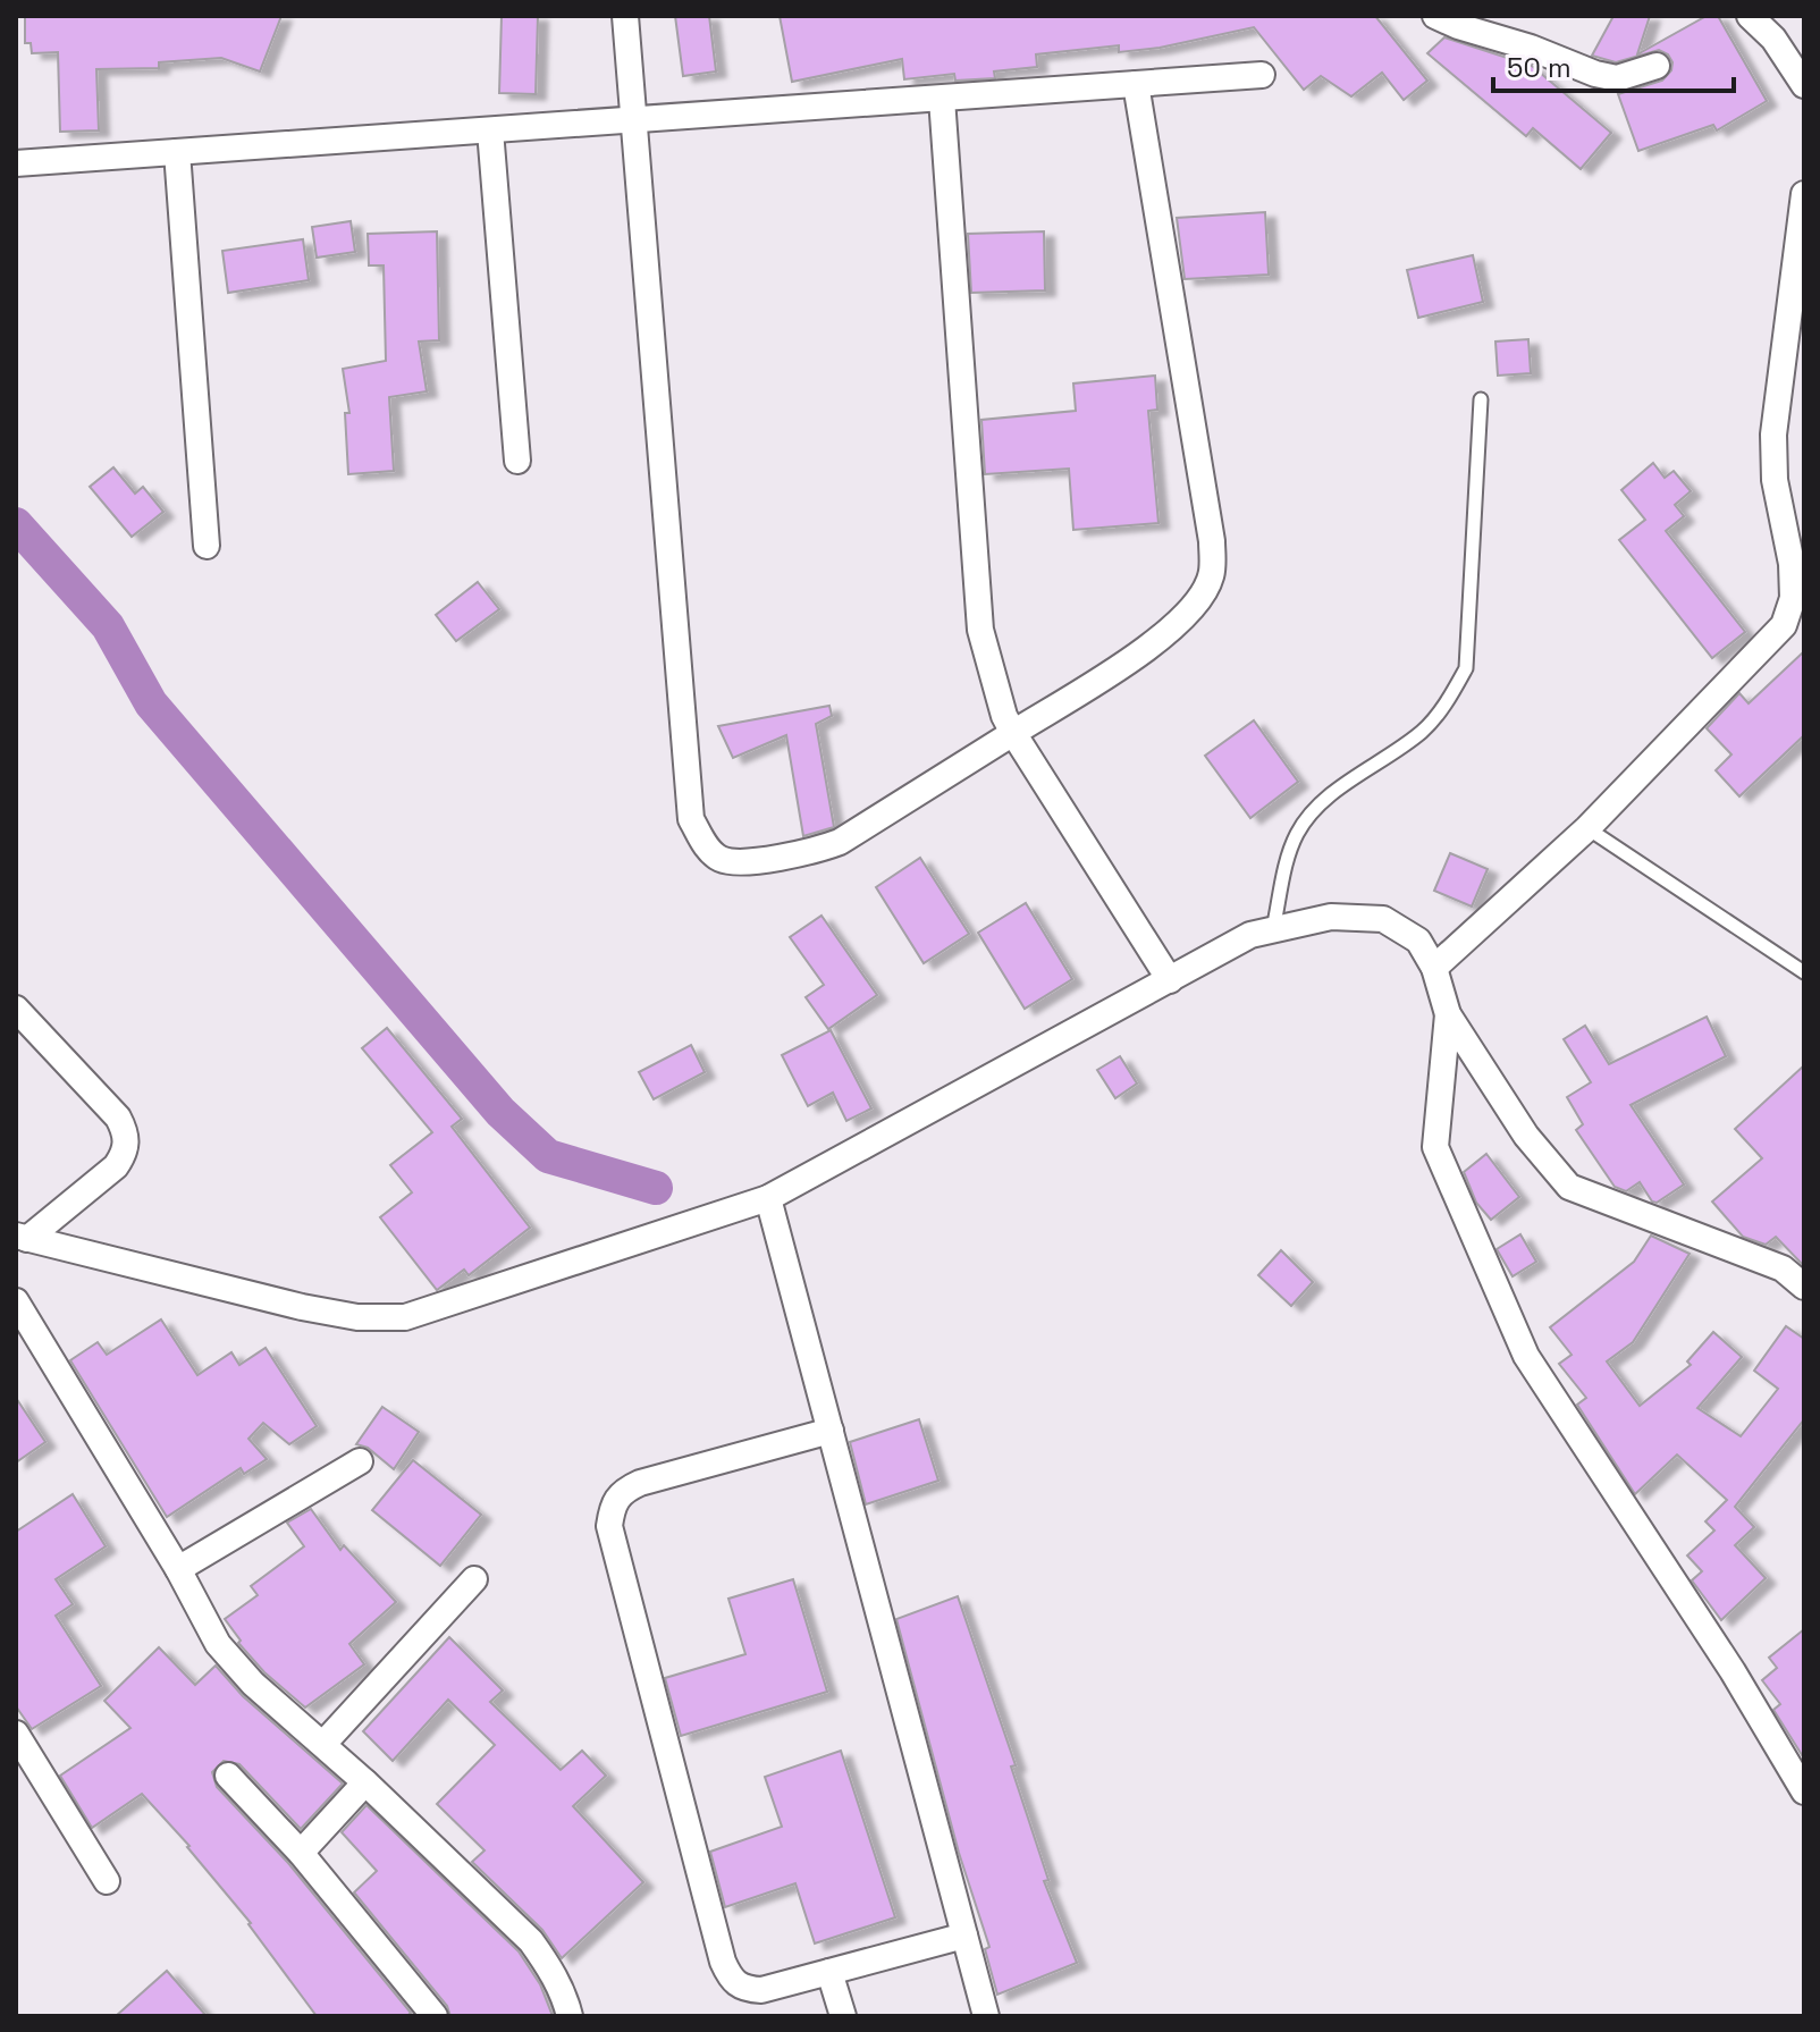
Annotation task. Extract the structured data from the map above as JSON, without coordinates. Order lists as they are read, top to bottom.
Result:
{
  "scale_bar": "50 m"
}
